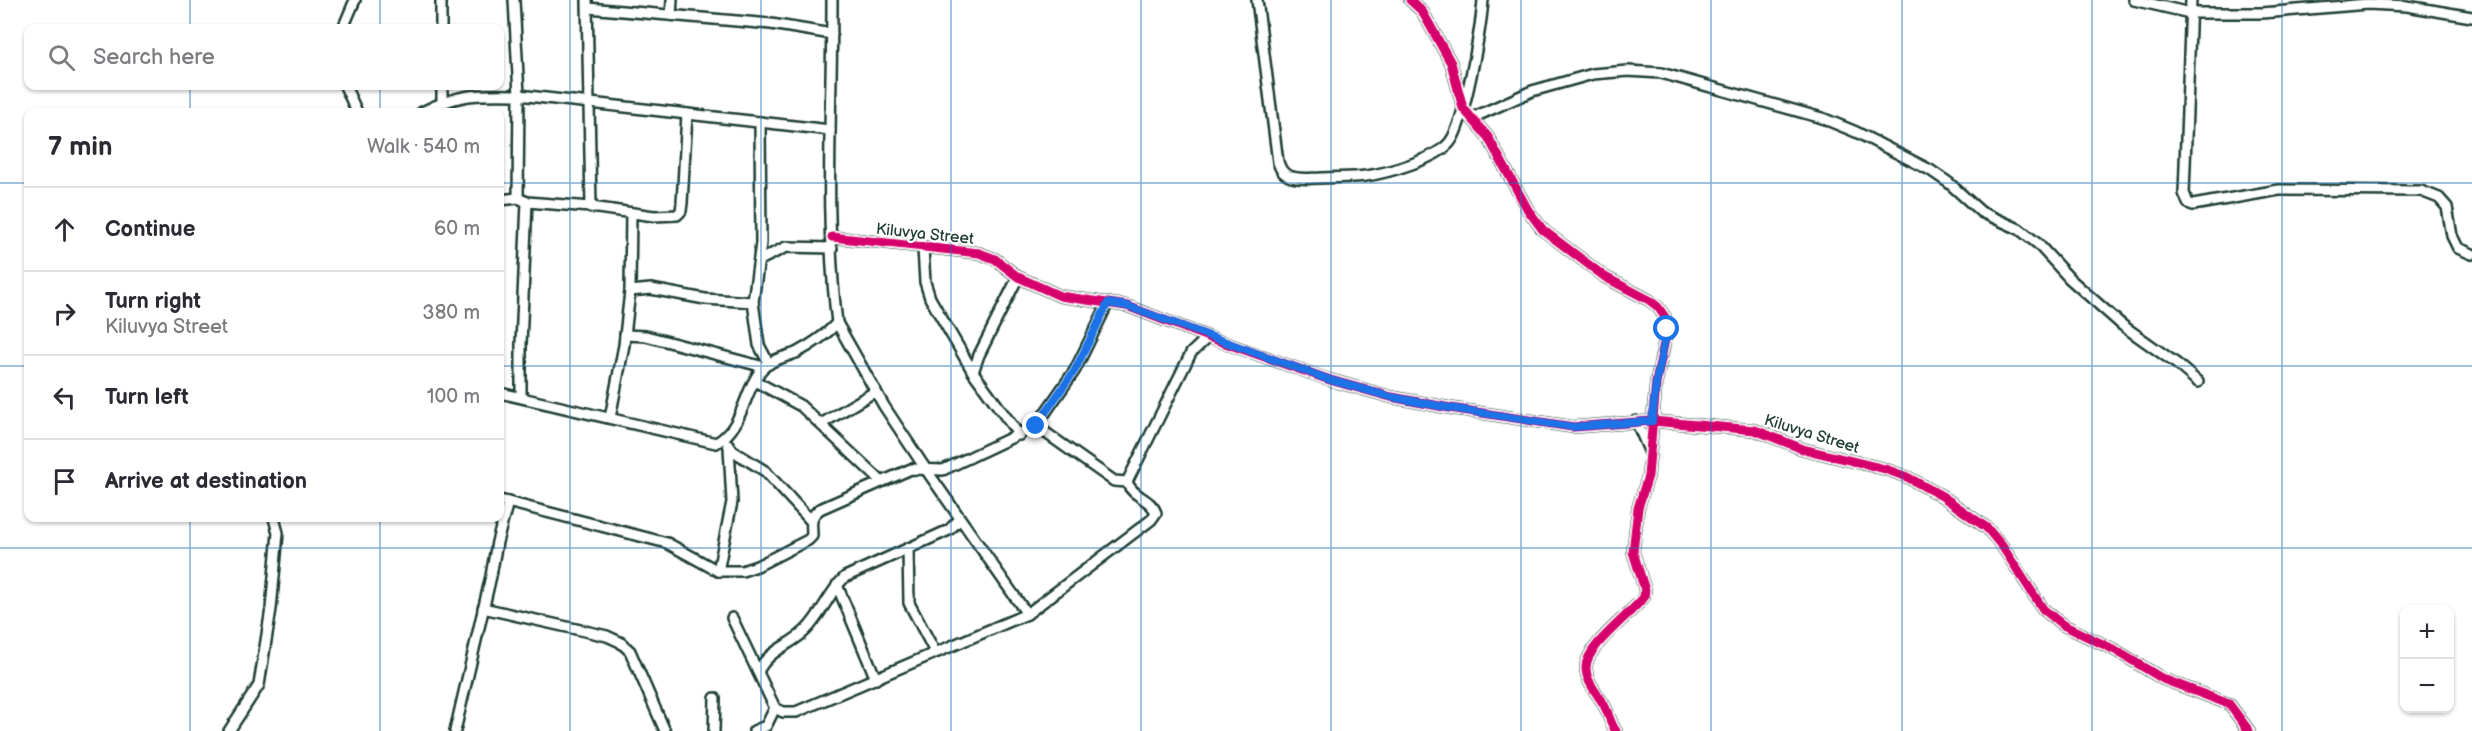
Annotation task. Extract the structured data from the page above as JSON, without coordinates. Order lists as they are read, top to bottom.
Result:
{
  "streets": {
    "street": ["Kiluvya Street"]
  },
  "page": {
    "search": "Search here",
    "heading": ["7 min", "Walk · 540 m"],
    "list": [
      ["Continue", "60 m"],
      ["Turn right", "Kiluvya Street", "380 m"],
      ["Turn left", "100 m"],
      "Arrive at destination"
    ],
    "map_buttons": ["+", "−"]
  }
}
